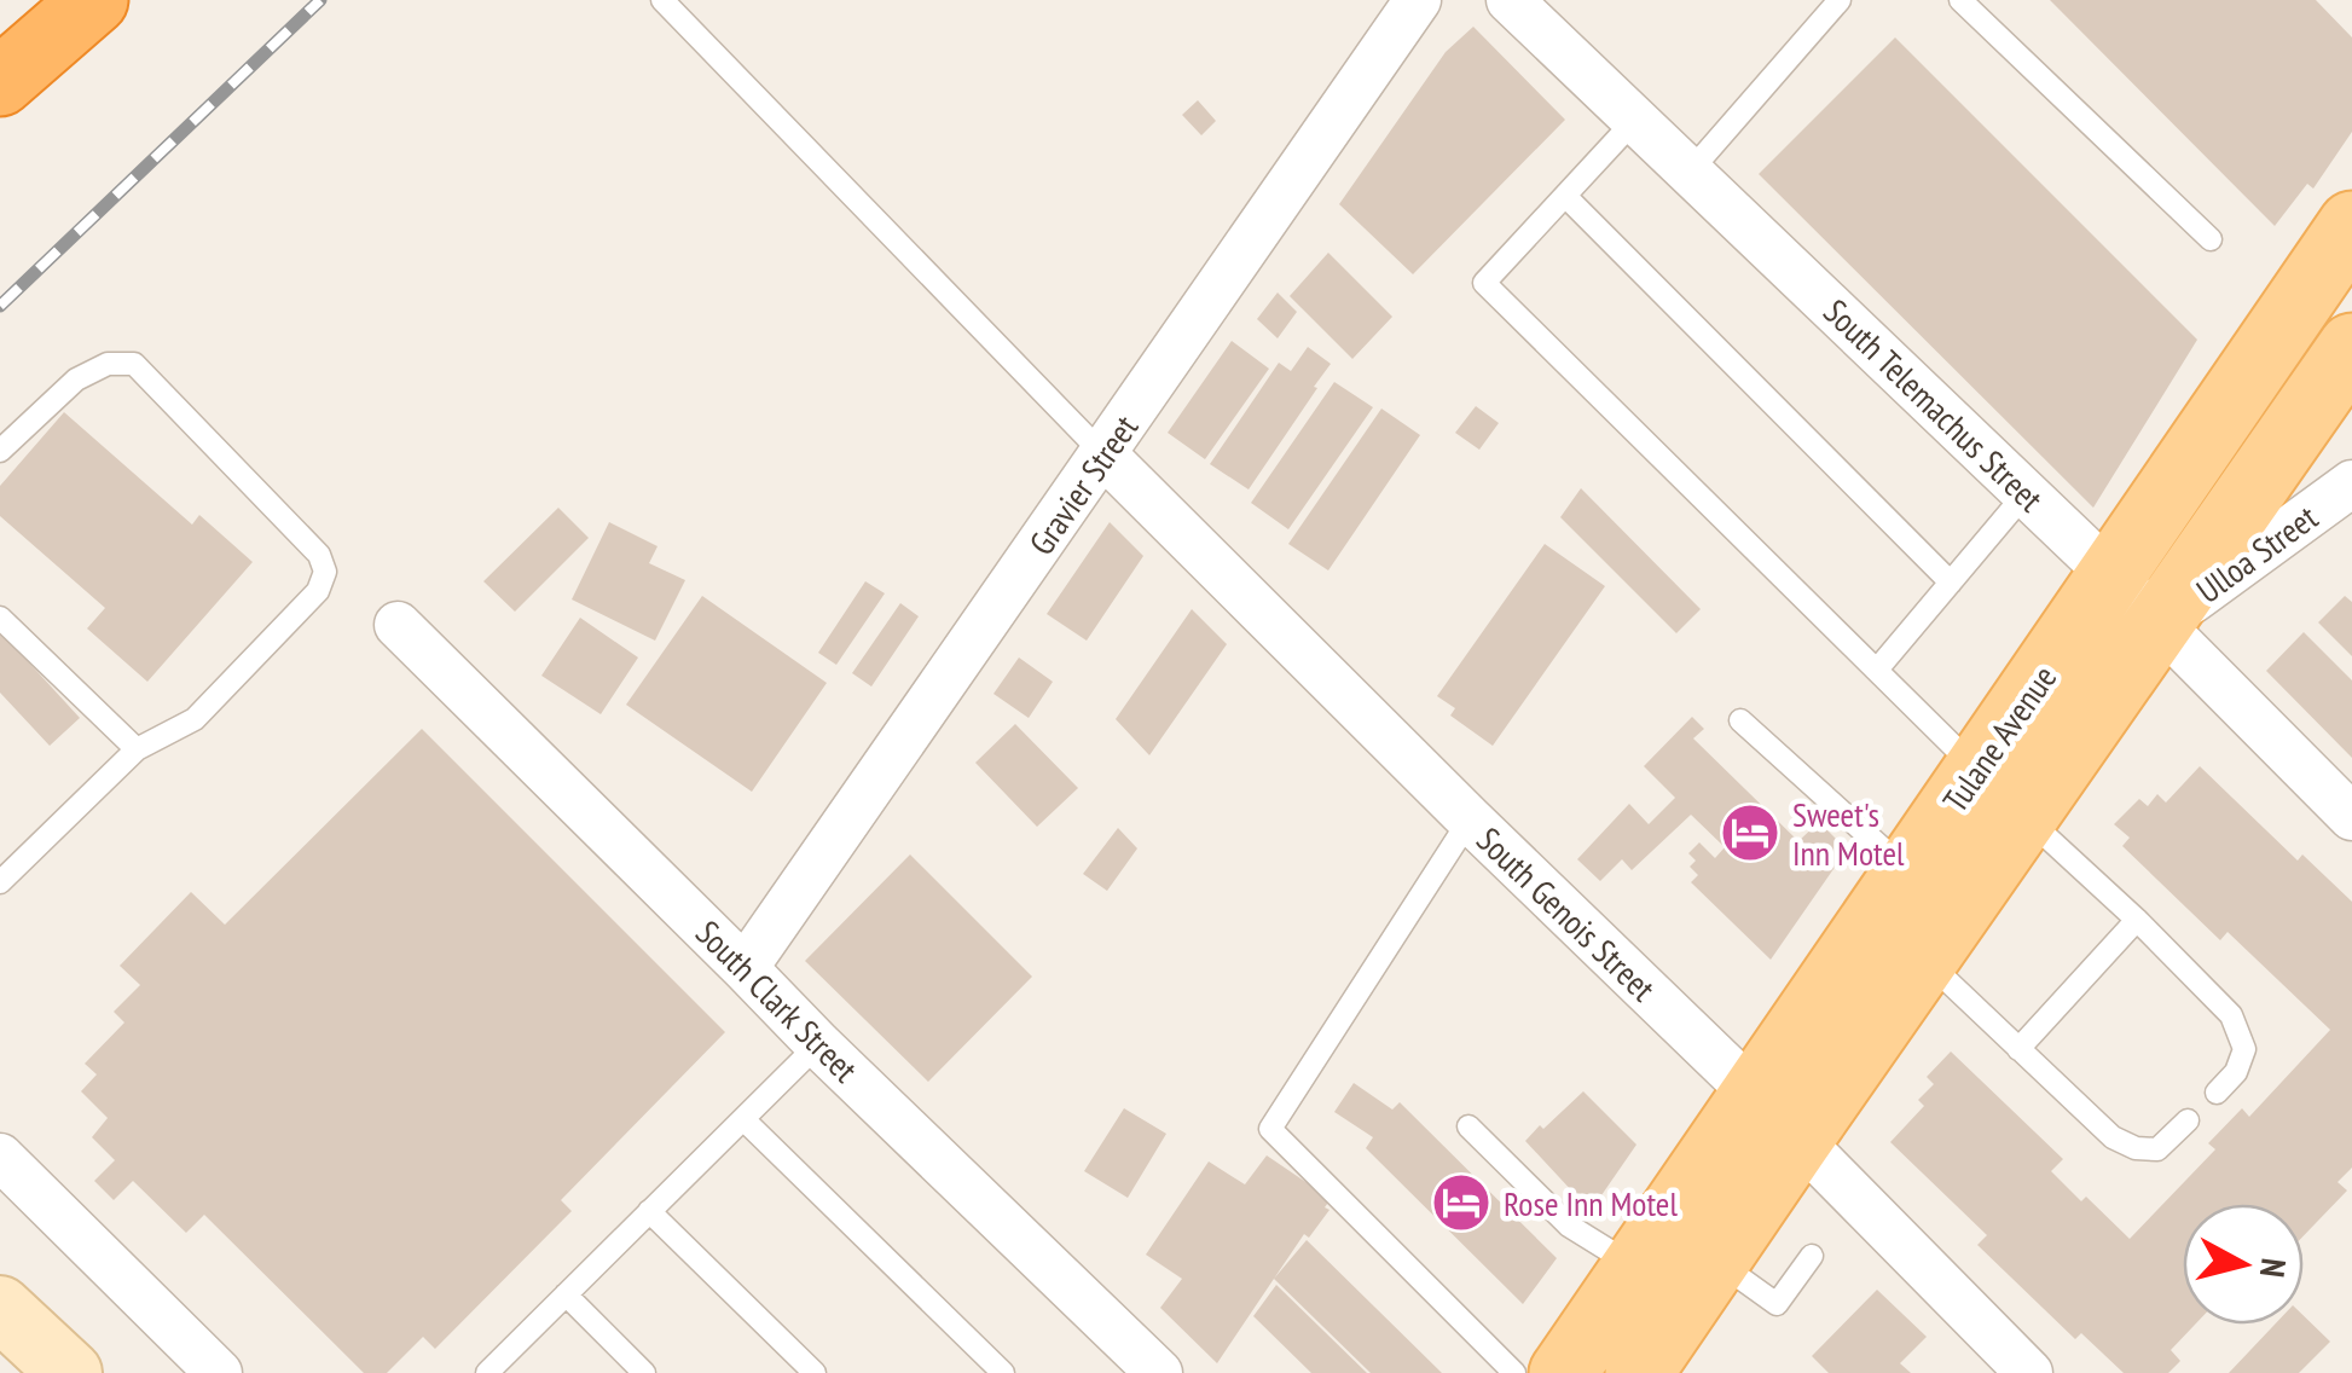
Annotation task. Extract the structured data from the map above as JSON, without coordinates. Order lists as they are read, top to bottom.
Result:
{
  "streets": {
    "main road": ["Tulane Avenue"],
    "street": [
      "South Telemachus Street",
      "Gravier Street",
      "Ulloa Street",
      "South Genois Street",
      "South Clark Street"
    ]
  },
  "crossings": [
    ["South Telemachus Street", "Ulloa Street"],
    ["South Telemachus Street", "Tulane Avenue"],
    ["Gravier Street", "South Genois Street"],
    ["Gravier Street", "South Clark Street"],
    ["Ulloa Street", "Tulane Avenue"],
    ["Tulane Avenue", "South Genois Street"]
  ],
  "places": {
    "hotel": ["Sweet's Inn Motel", "Rose Inn Motel"]
  },
  "north": "right"
}
